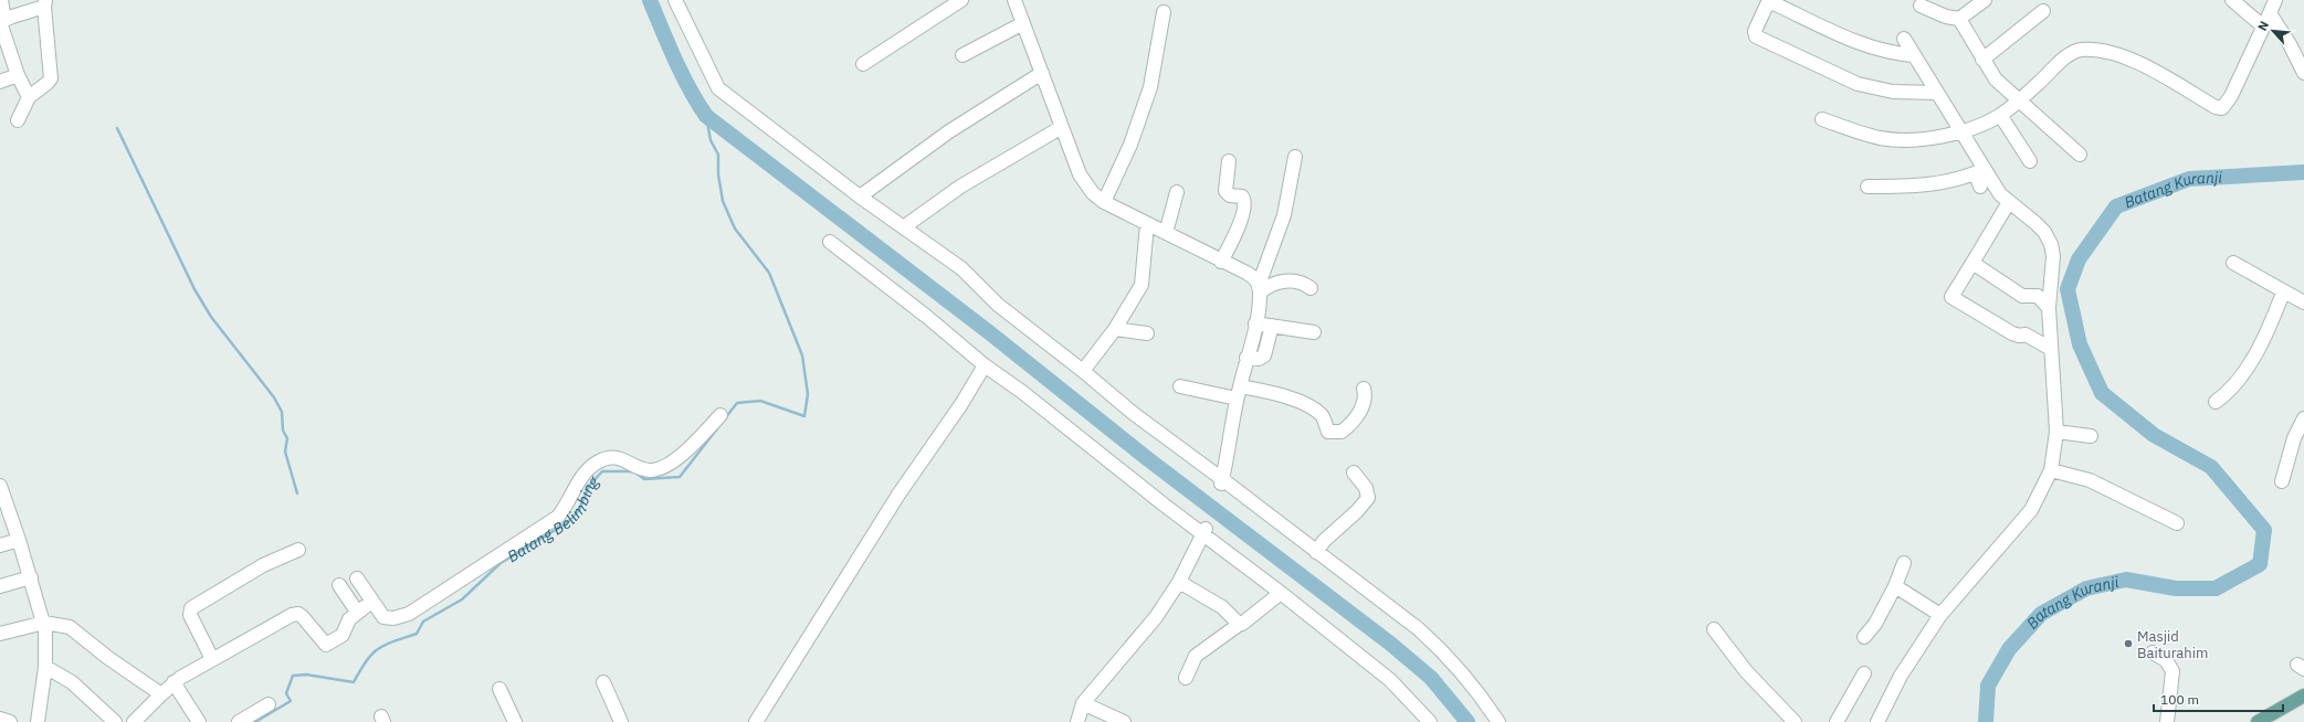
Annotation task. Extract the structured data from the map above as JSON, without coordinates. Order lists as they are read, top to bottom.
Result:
{
  "water": ["Batang Kuranji", "Batang Belimbing"],
  "places": ["Masjid Baiturahim"],
  "scale_bar": "100 m",
  "north": "top left"
}
